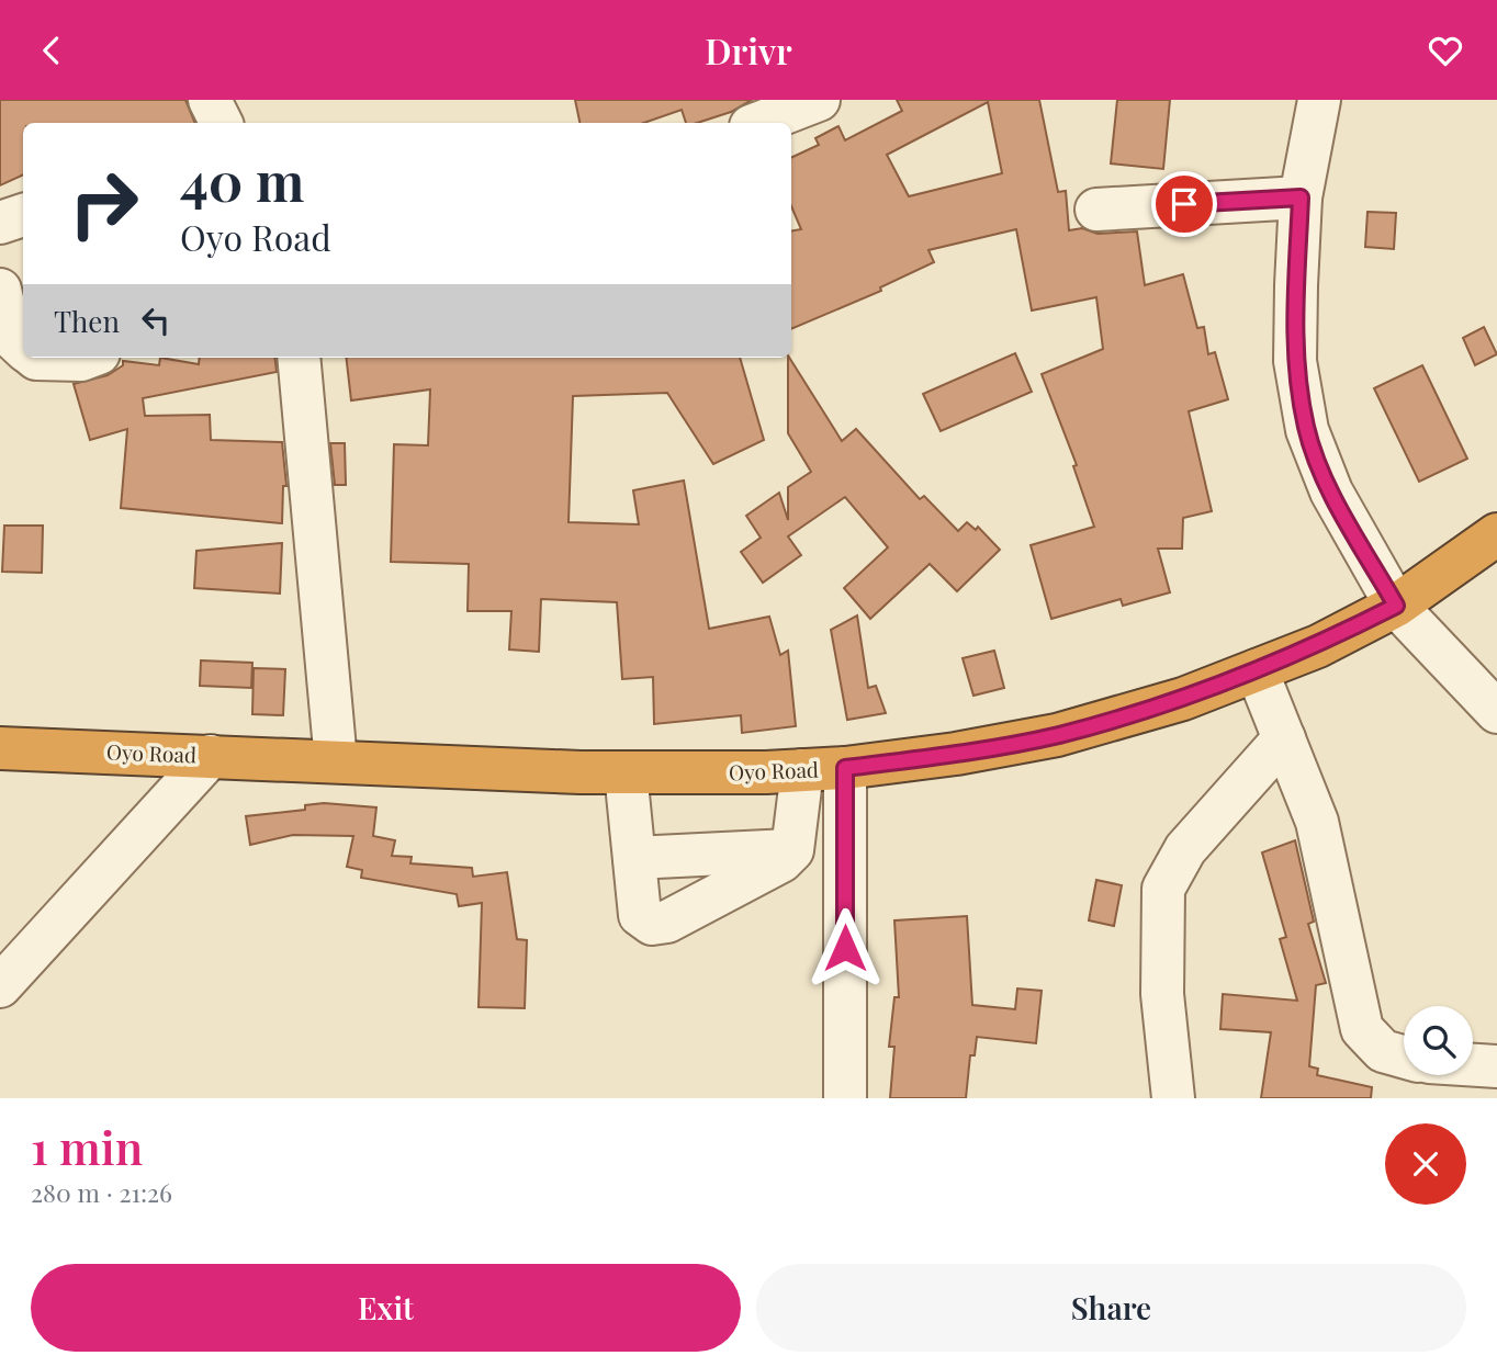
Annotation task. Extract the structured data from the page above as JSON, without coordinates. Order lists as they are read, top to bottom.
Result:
{
  "streets": {
    "highway": ["Oyo Road"]
  },
  "page": {
    "header": "Drivr",
    "turn": ["40 m", "Oyo Road"],
    "then": "Then",
    "heading": ["1 min", "280 m · 21:26"],
    "buttons": ["Exit", "Share"]
  }
}
